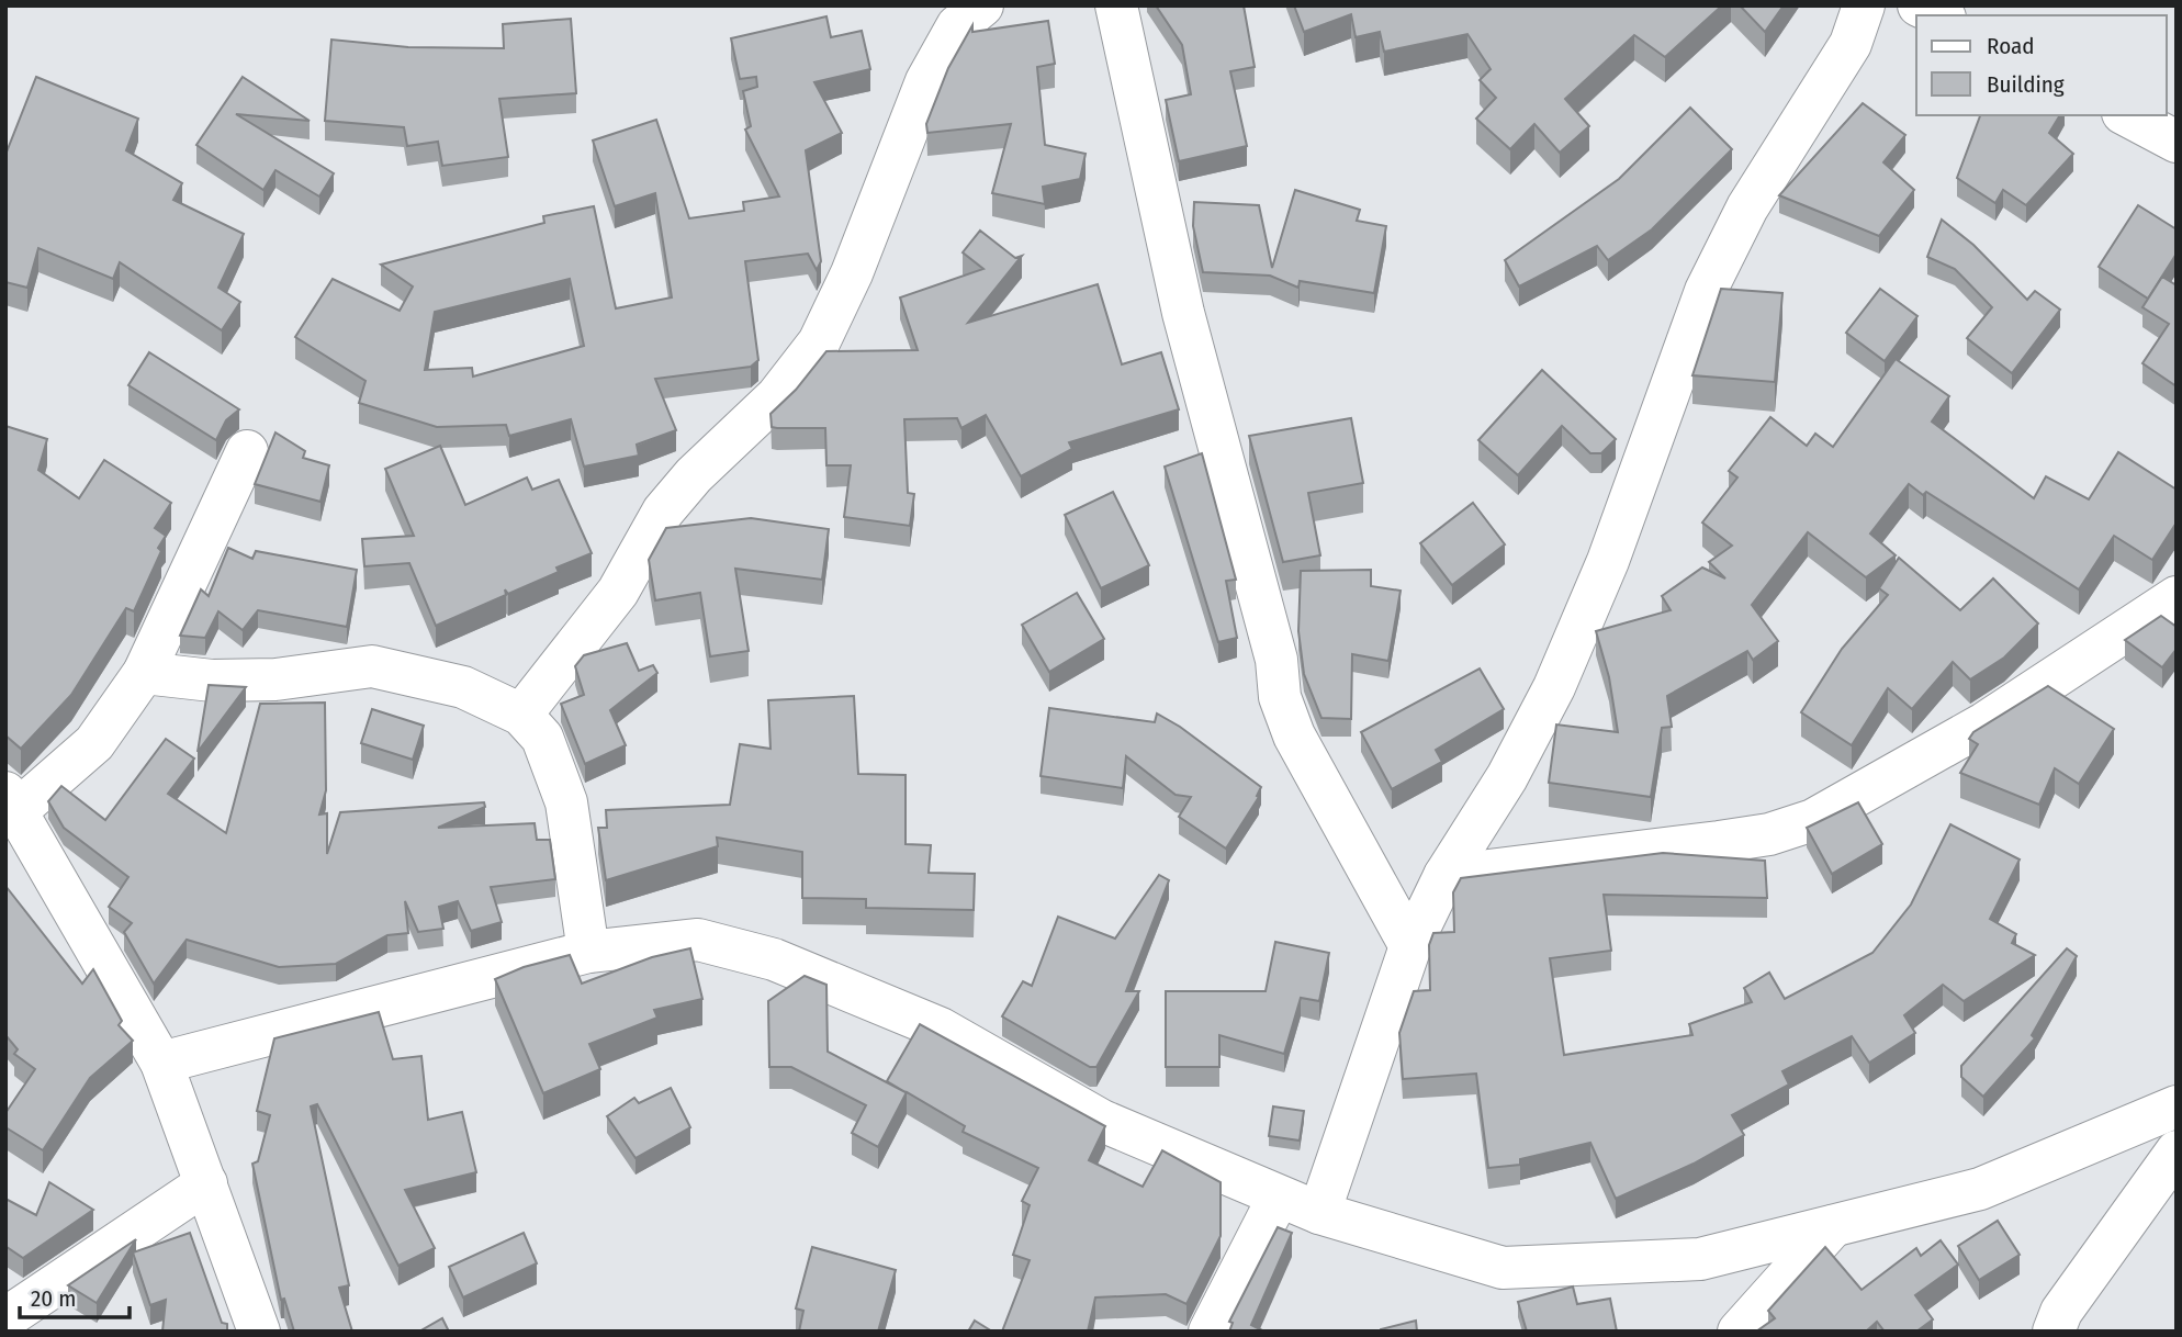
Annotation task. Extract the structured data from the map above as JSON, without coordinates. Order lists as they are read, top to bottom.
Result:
{
  "legend": ["Road", "Building"],
  "scale_bar": "20 m"
}
